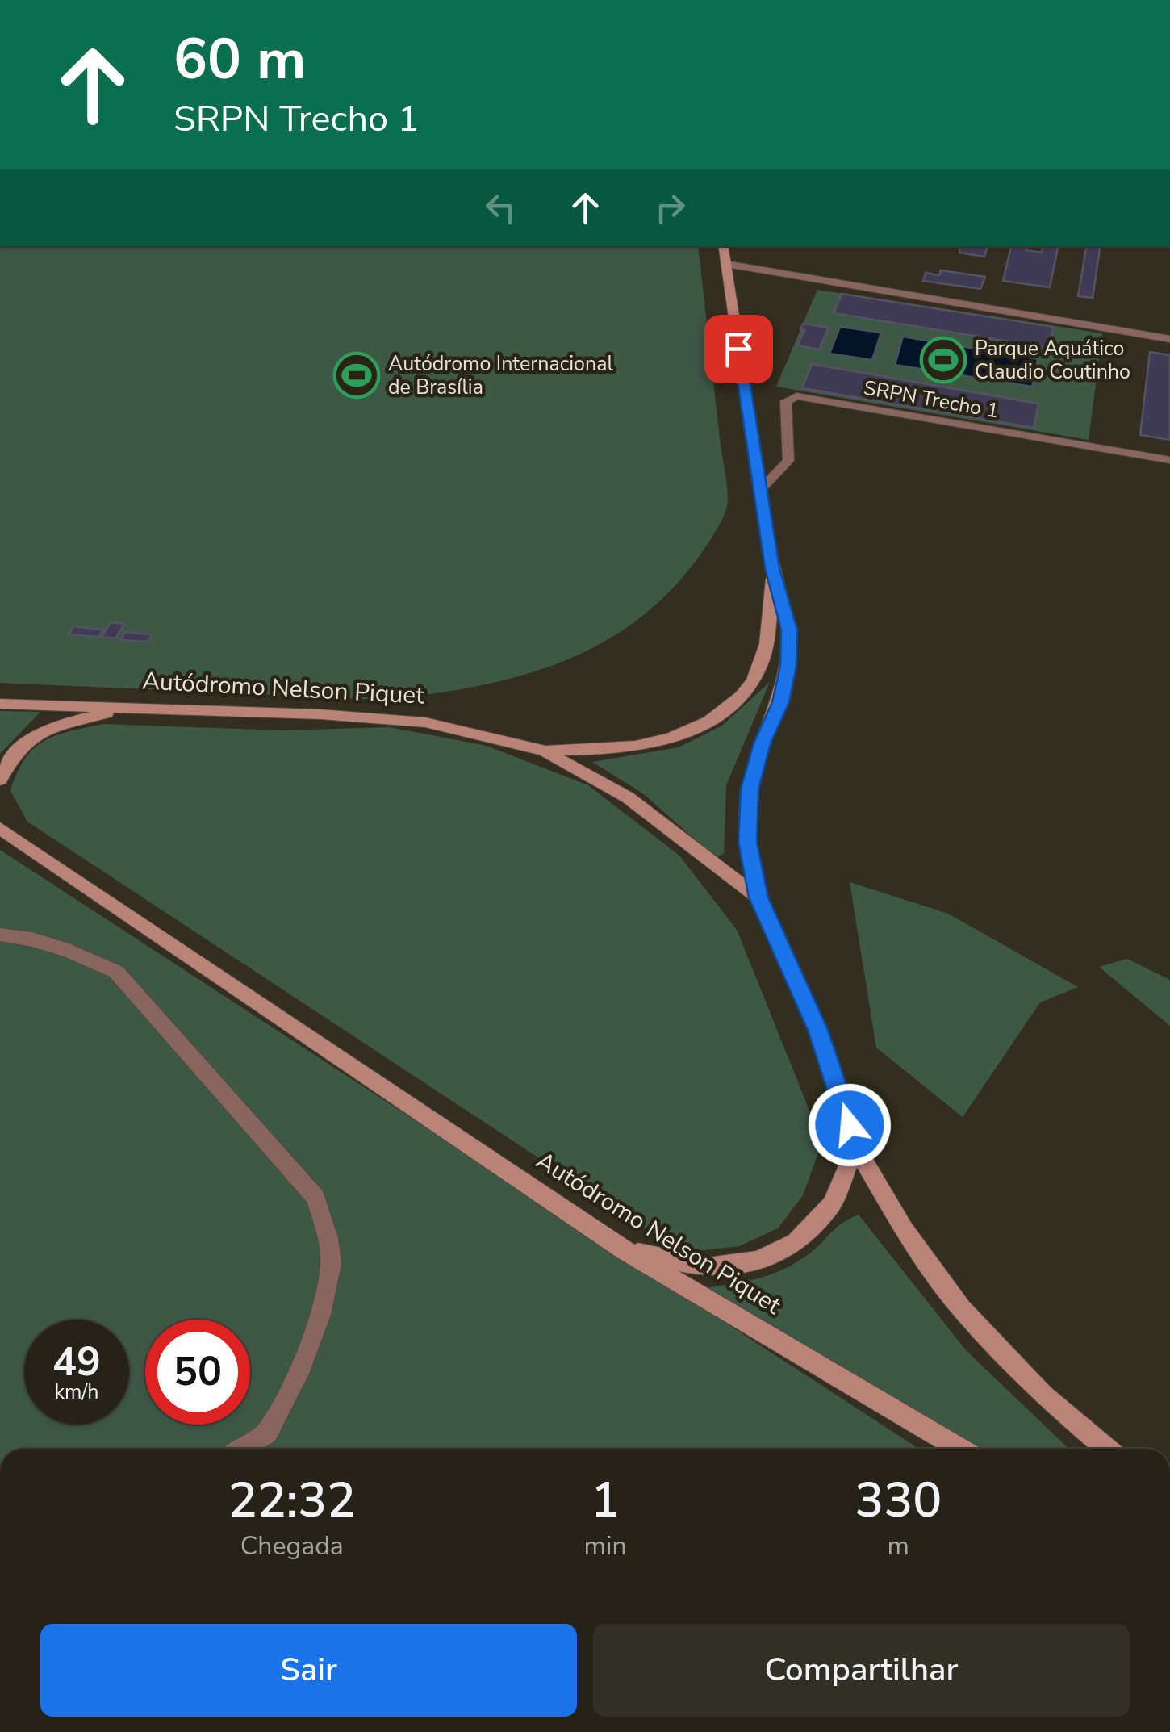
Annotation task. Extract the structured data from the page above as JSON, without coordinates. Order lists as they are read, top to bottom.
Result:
{
  "streets": {
    "main road": ["Autódromo Nelson Piquet"],
    "lane": ["SRPN Trecho 1"]
  },
  "places": {
    "sports": ["Parque Aquático Claudio Coutinho", "Autódromo Internacional de Brasília"]
  },
  "page": {
    "turn": ["60 m", "SRPN Trecho 1"],
    "speed": "49 km/h",
    "limit": "50",
    "eta": [
      "22:32",
      "Chegada",
      "1",
      "min",
      "330",
      "m"
    ],
    "buttons": ["Sair", "Compartilhar"]
  }
}
